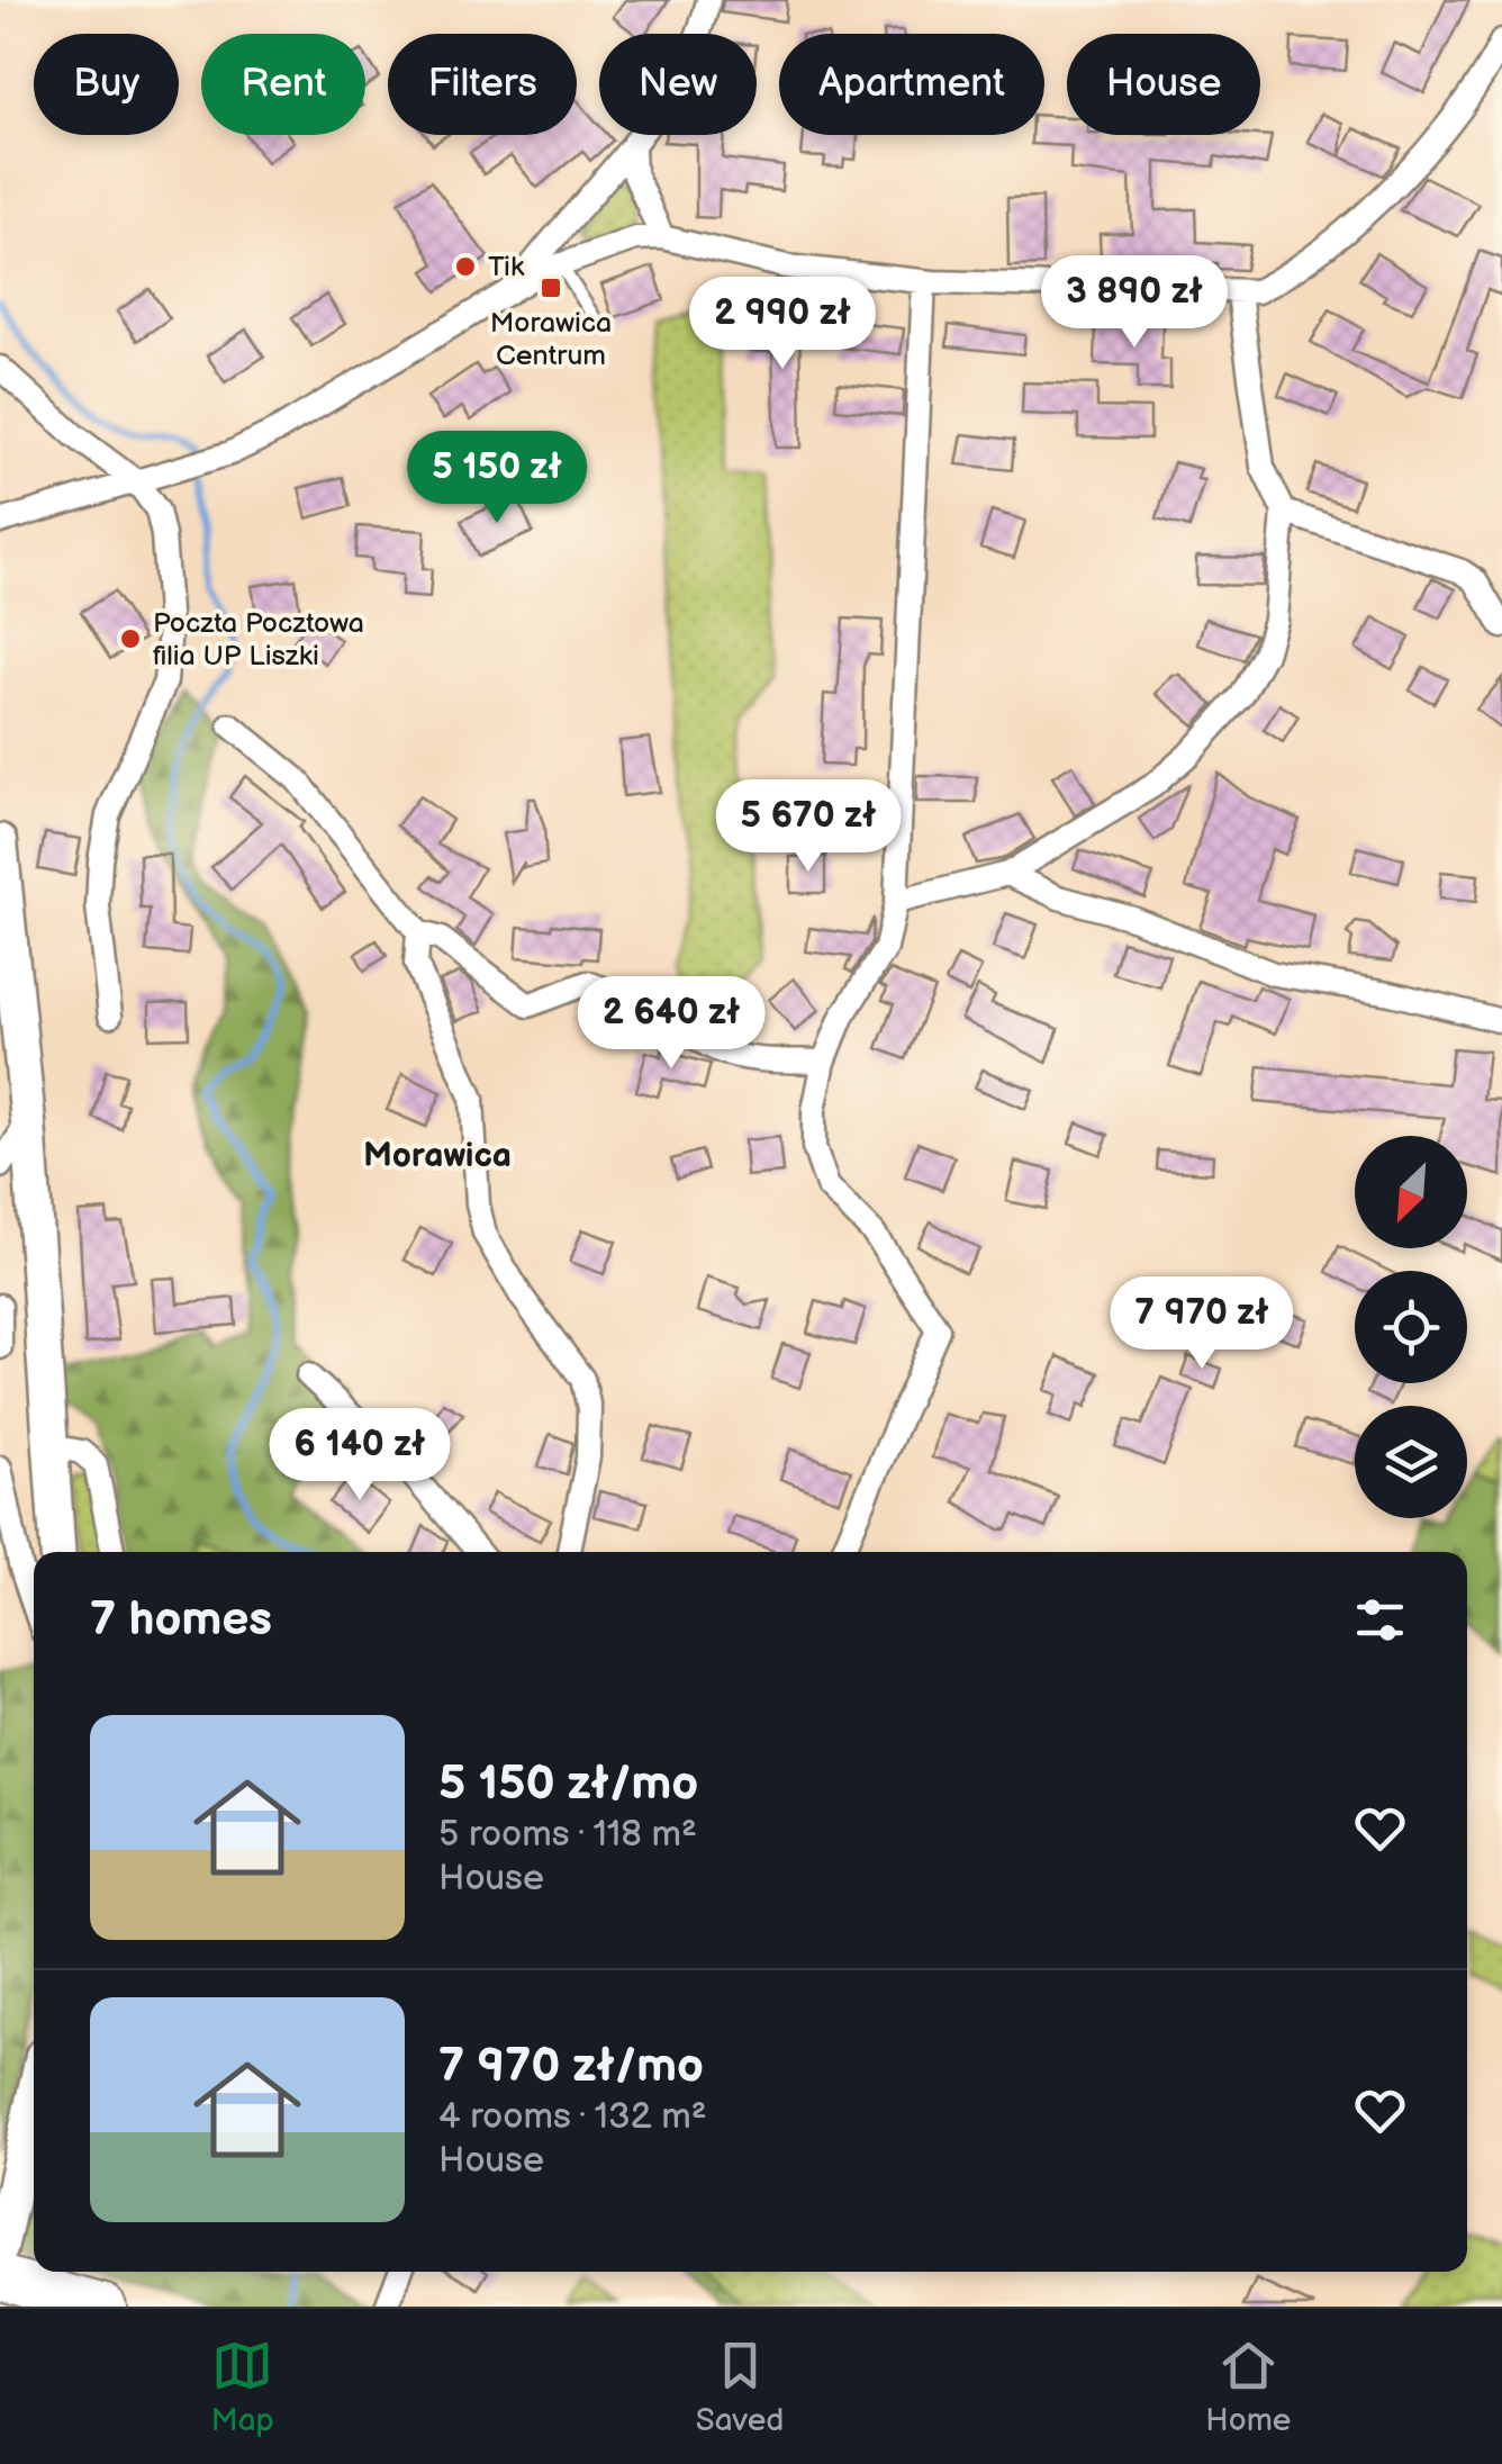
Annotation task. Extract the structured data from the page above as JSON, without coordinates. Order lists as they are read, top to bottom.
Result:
{
  "districts": ["Morawica"],
  "places": {
    "other": ["Tik", "Poczta Pocztowa filia UP Liszki"],
    "transit": ["Morawica Centrum"]
  },
  "north": "bottom left",
  "page": {
    "chip": [
      "Buy",
      "Rent",
      "Filters",
      "New",
      "Apartment",
      "House"
    ],
    "price": [
      "3 890 zł",
      "2 990 zł",
      "5 150 zł",
      "5 670 zł",
      "2 640 zł",
      "7 970 zł",
      "6 140 zł"
    ],
    "heading": "7 homes",
    "list": [
      {
        "name": "5 150 zł/mo",
        "note": "5 rooms · 118 m² · House"
      },
      {
        "name": "7 970 zł/mo",
        "note": "4 rooms · 132 m² · House"
      }
    ],
    "tabs": ["Map", "Saved", "Home"]
  }
}
